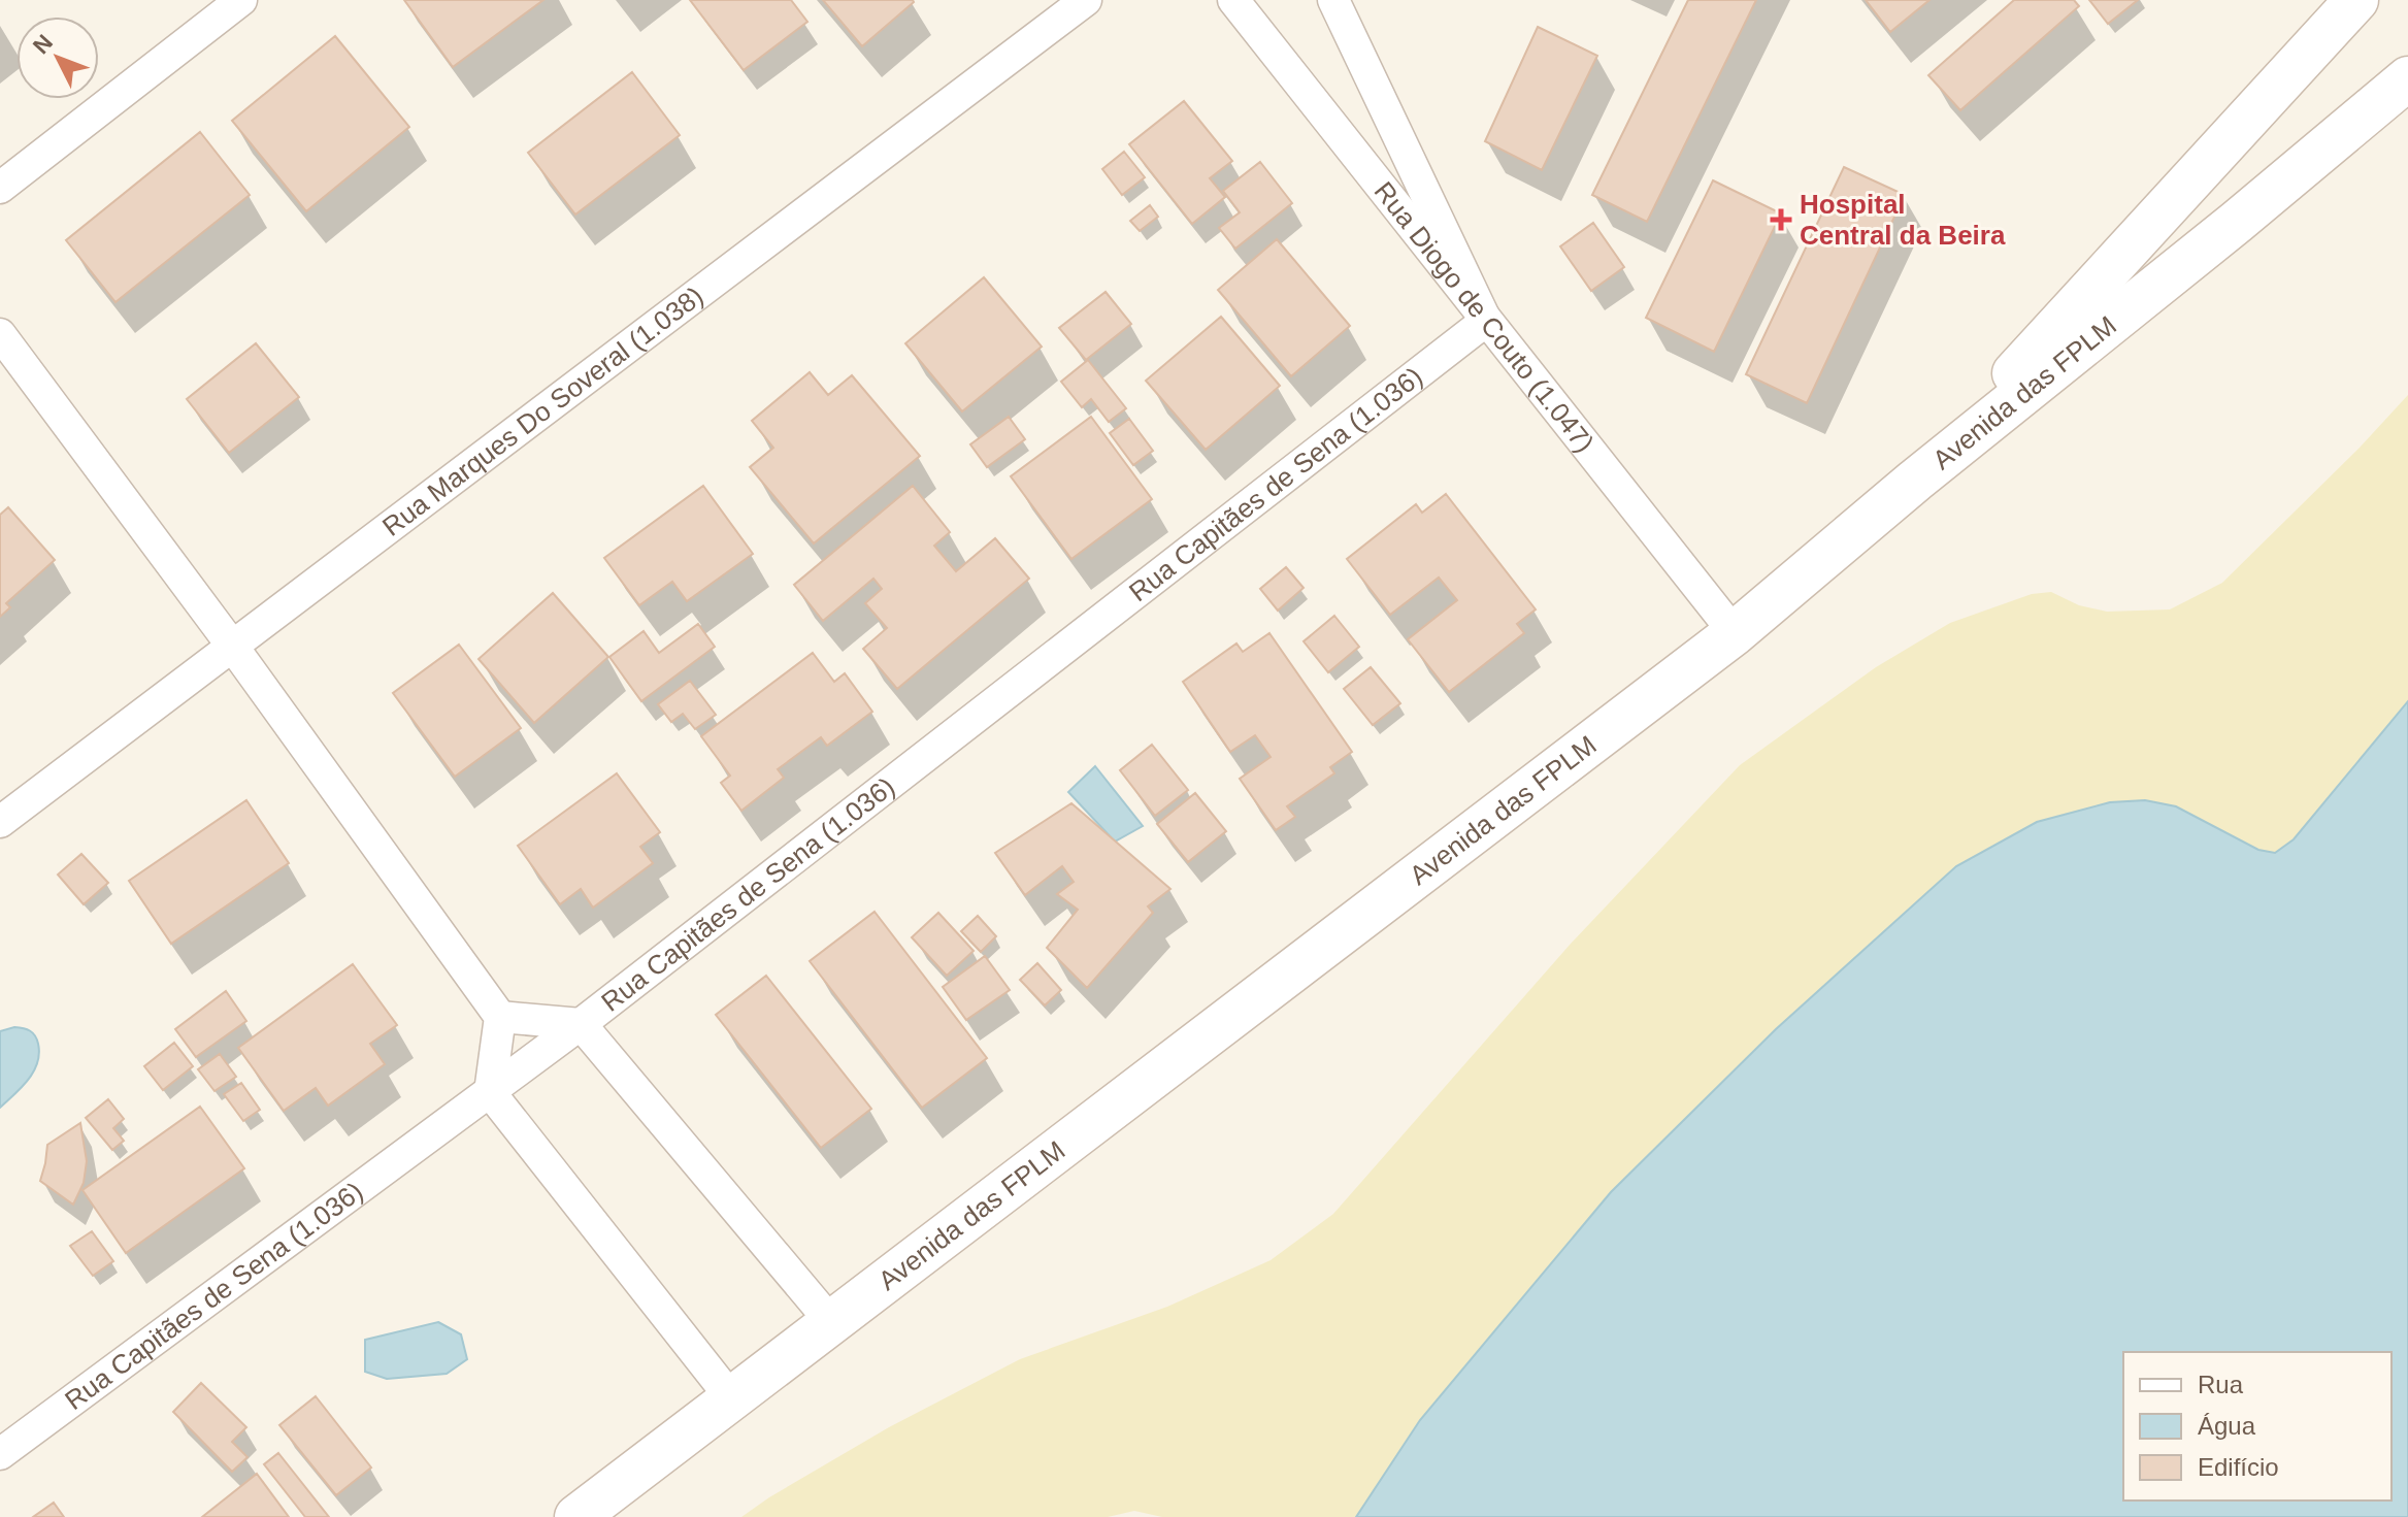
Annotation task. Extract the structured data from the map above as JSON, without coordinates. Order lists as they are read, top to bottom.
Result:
{
  "streets": {
    "street": [
      "Rua Diogo de Couto (1.047)",
      "Avenida das FPLM",
      "Rua Marques Do Soveral (1.038)",
      "Rua Capitães de Sena (1.036)"
    ]
  },
  "crossings": [
    ["Rua Diogo de Couto (1.047)", "Avenida das FPLM"],
    ["Rua Diogo de Couto (1.047)", "Rua Capitães de Sena (1.036)"]
  ],
  "places": {
    "health": ["Hospital Central da Beira"]
  },
  "legend": ["Rua", "Água", "Edifício"],
  "north": "top left"
}
